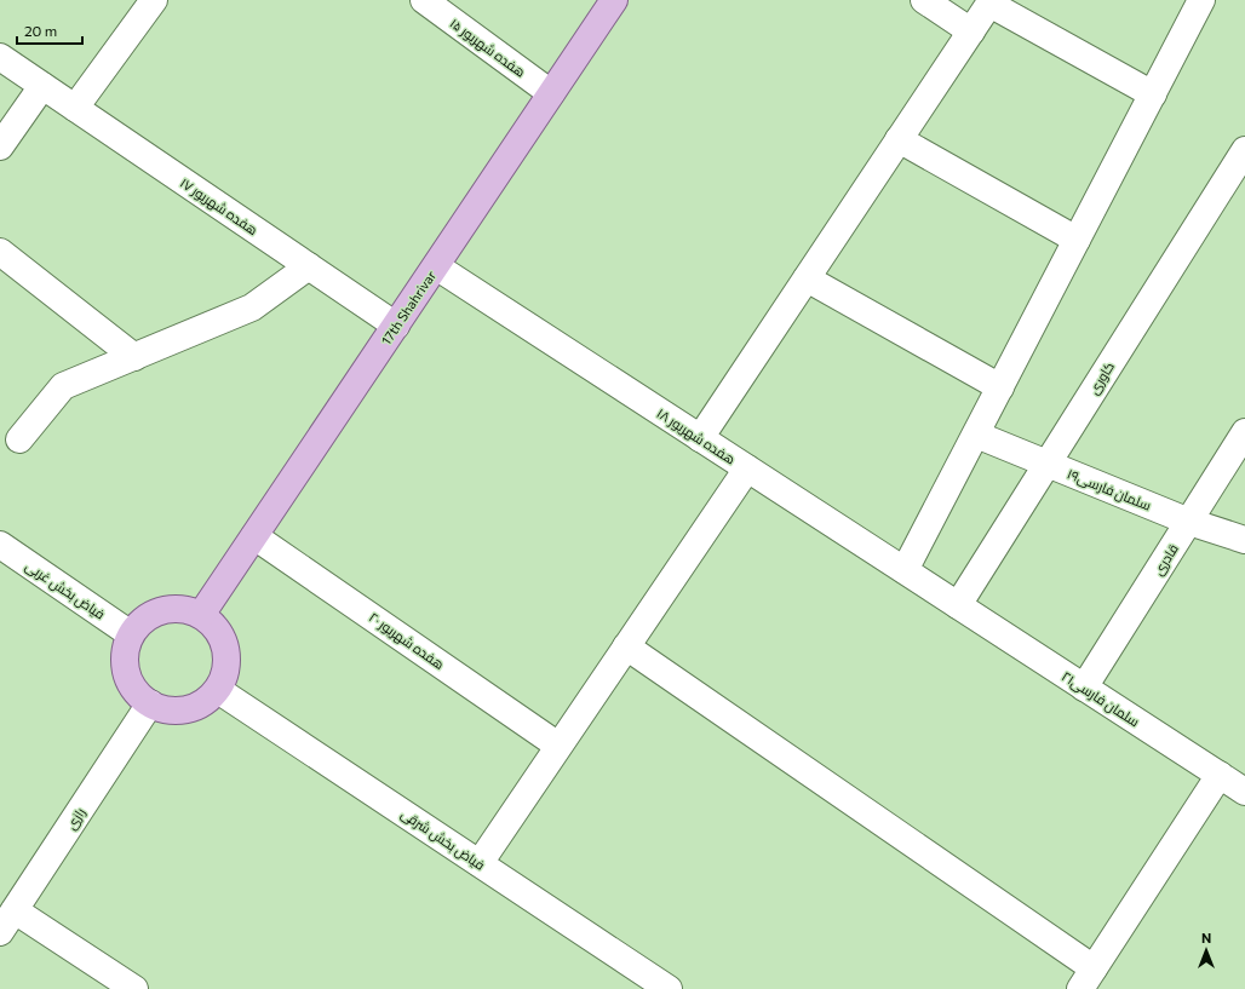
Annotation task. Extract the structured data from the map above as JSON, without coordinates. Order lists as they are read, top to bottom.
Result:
{
  "streets": {
    "main road": ["17th Shahrivar"],
    "street": [
      "هفده شهریور ۱۵",
      "هفده شهریور ۱۷",
      "کاوری",
      "هفده شهریور ۱۸",
      "سلمان فارسی۱۹",
      "قادری",
      "فیاض بخش غربی",
      "هفده شهریور ۲۰",
      "سلمان فارسی۲۱",
      "رازی",
      "فیاض بخش شرقی"
    ]
  },
  "crossings": [
    ["هفده شهریور ۱۵", "17th Shahrivar"],
    ["هفده شهریور ۱۷", "17th Shahrivar"],
    ["17th Shahrivar", "هفده شهریور ۱۸"],
    ["17th Shahrivar", "فیاض بخش غربی"],
    ["17th Shahrivar", "هفده شهریور ۲۰"],
    ["17th Shahrivar", "رازی"],
    ["17th Shahrivar", "فیاض بخش شرقی"],
    ["کاوری", "هفده شهریور ۱۸"],
    ["کاوری", "سلمان فارسی۱۹"],
    ["کاوری", "سلمان فارسی۲۱"],
    ["هفده شهریور ۱۸", "سلمان فارسی۲۱"],
    ["سلمان فارسی۱۹", "قادری"],
    ["قادری", "سلمان فارسی۲۱"],
    ["فیاض بخش غربی", "رازی"],
    ["فیاض بخش غربی", "فیاض بخش شرقی"],
    ["رازی", "فیاض بخش شرقی"]
  ],
  "scale_bar": "20 m",
  "north": "top"
}
